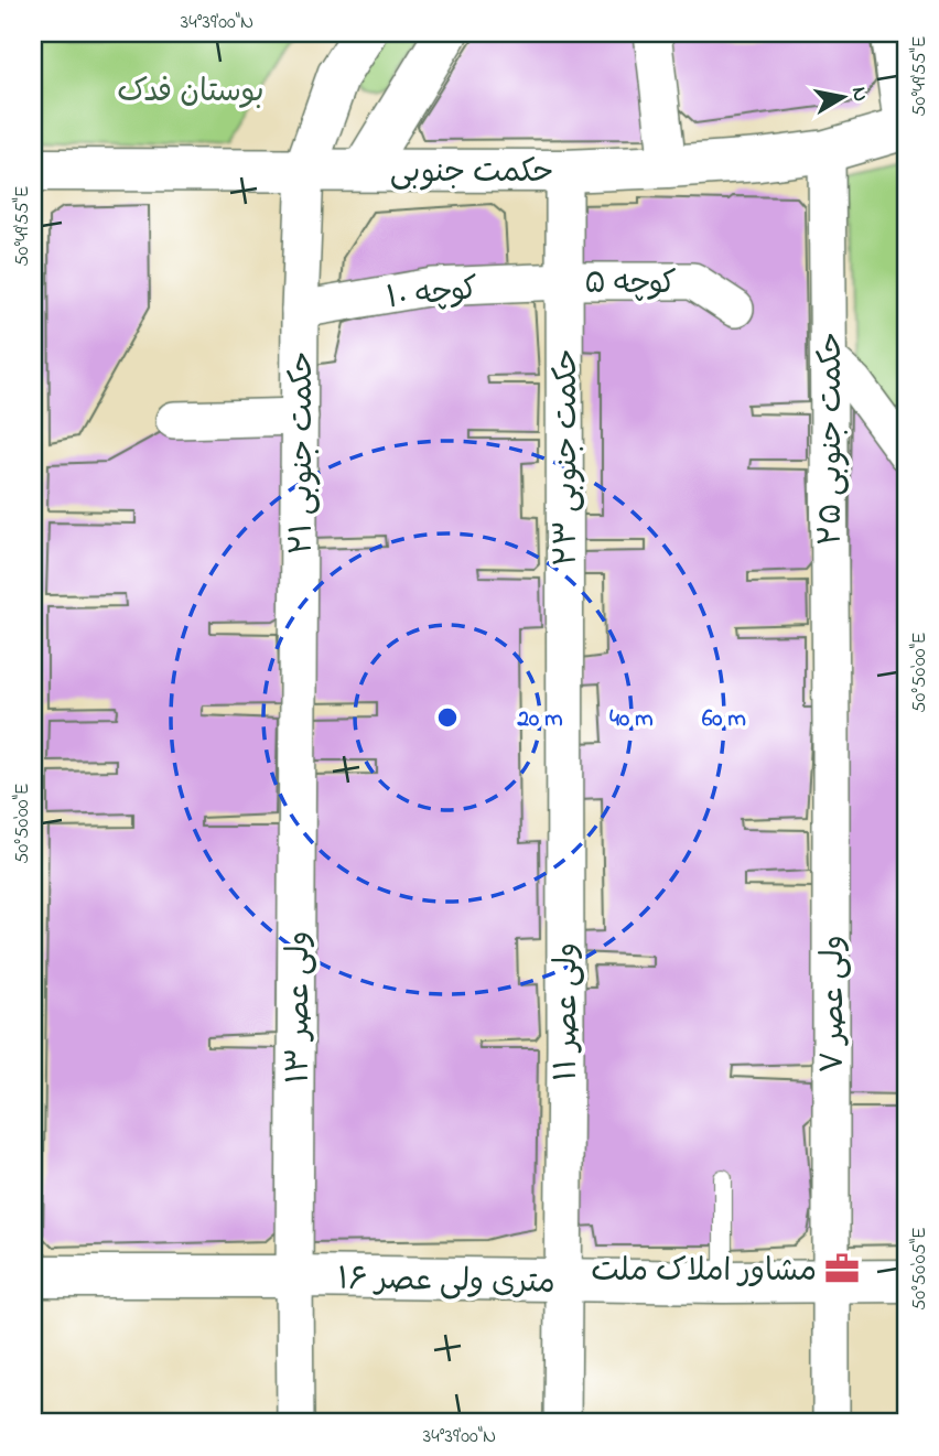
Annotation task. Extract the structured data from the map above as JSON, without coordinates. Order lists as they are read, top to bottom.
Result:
{
  "streets": {
    "street": [
      "حکمت جنوبی",
      "کوچه ۵",
      "کوچه ۱۰",
      "حکمت جنوبی ۲۵",
      "حکمت جنوبی ۲۱",
      "حکمت جنوبی ۲۳",
      "ولی عصر ۷",
      "ولی عصر ۱۳",
      "ولی عصر ۱۱",
      "۱۶ متری ولی عصر"
    ]
  },
  "crossings": [
    ["حکمت جنوبی", "حکمت جنوبی ۲۵"],
    ["حکمت جنوبی", "حکمت جنوبی ۲۱"],
    ["حکمت جنوبی", "حکمت جنوبی ۲۳"],
    ["کوچه ۵", "کوچه ۱۰"],
    ["کوچه ۵", "حکمت جنوبی ۲۳"],
    ["کوچه ۱۰", "حکمت جنوبی ۲۱"],
    ["کوچه ۱۰", "حکمت جنوبی ۲۳"],
    ["حکمت جنوبی ۲۵", "ولی عصر ۷"],
    ["حکمت جنوبی ۲۱", "ولی عصر ۱۳"],
    ["حکمت جنوبی ۲۳", "ولی عصر ۱۱"],
    ["ولی عصر ۷", "۱۶ متری ولی عصر"],
    ["ولی عصر ۱۳", "۱۶ متری ولی عصر"],
    ["ولی عصر ۱۱", "۱۶ متری ولی عصر"]
  ],
  "parks": ["بوستان فدک"],
  "places": {
    "office": ["مشاور املاک ملت"]
  },
  "north": "right",
  "coordinates": [
    "34°39'00\"N",
    "50°49'55\"E",
    "50°50'00\"E",
    "50°50'05\"E"
  ],
  "rings": ["20 m", "40 m", "60 m"]
}
